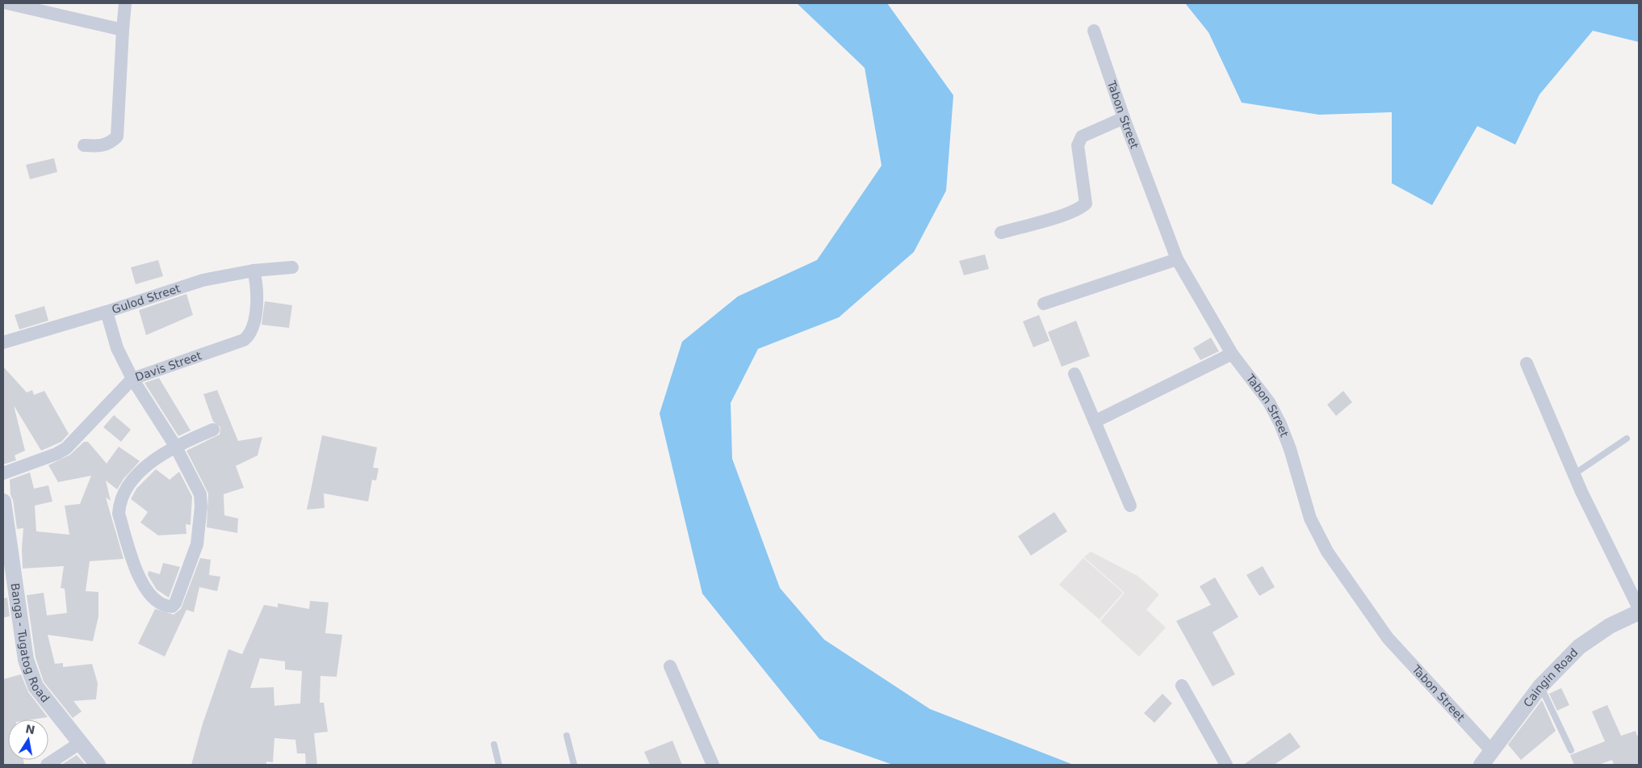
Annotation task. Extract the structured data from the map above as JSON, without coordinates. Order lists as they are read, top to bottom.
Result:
{
  "streets": {
    "street": [
      "Tabon Street",
      "Gulod Street",
      "Davis Street",
      "Banga - Tugatog Road",
      "Caingin Road"
    ]
  },
  "crossings": [
    ["Tabon Street", "Caingin Road"],
    ["Gulod Street", "Davis Street"]
  ],
  "north": "top"
}
